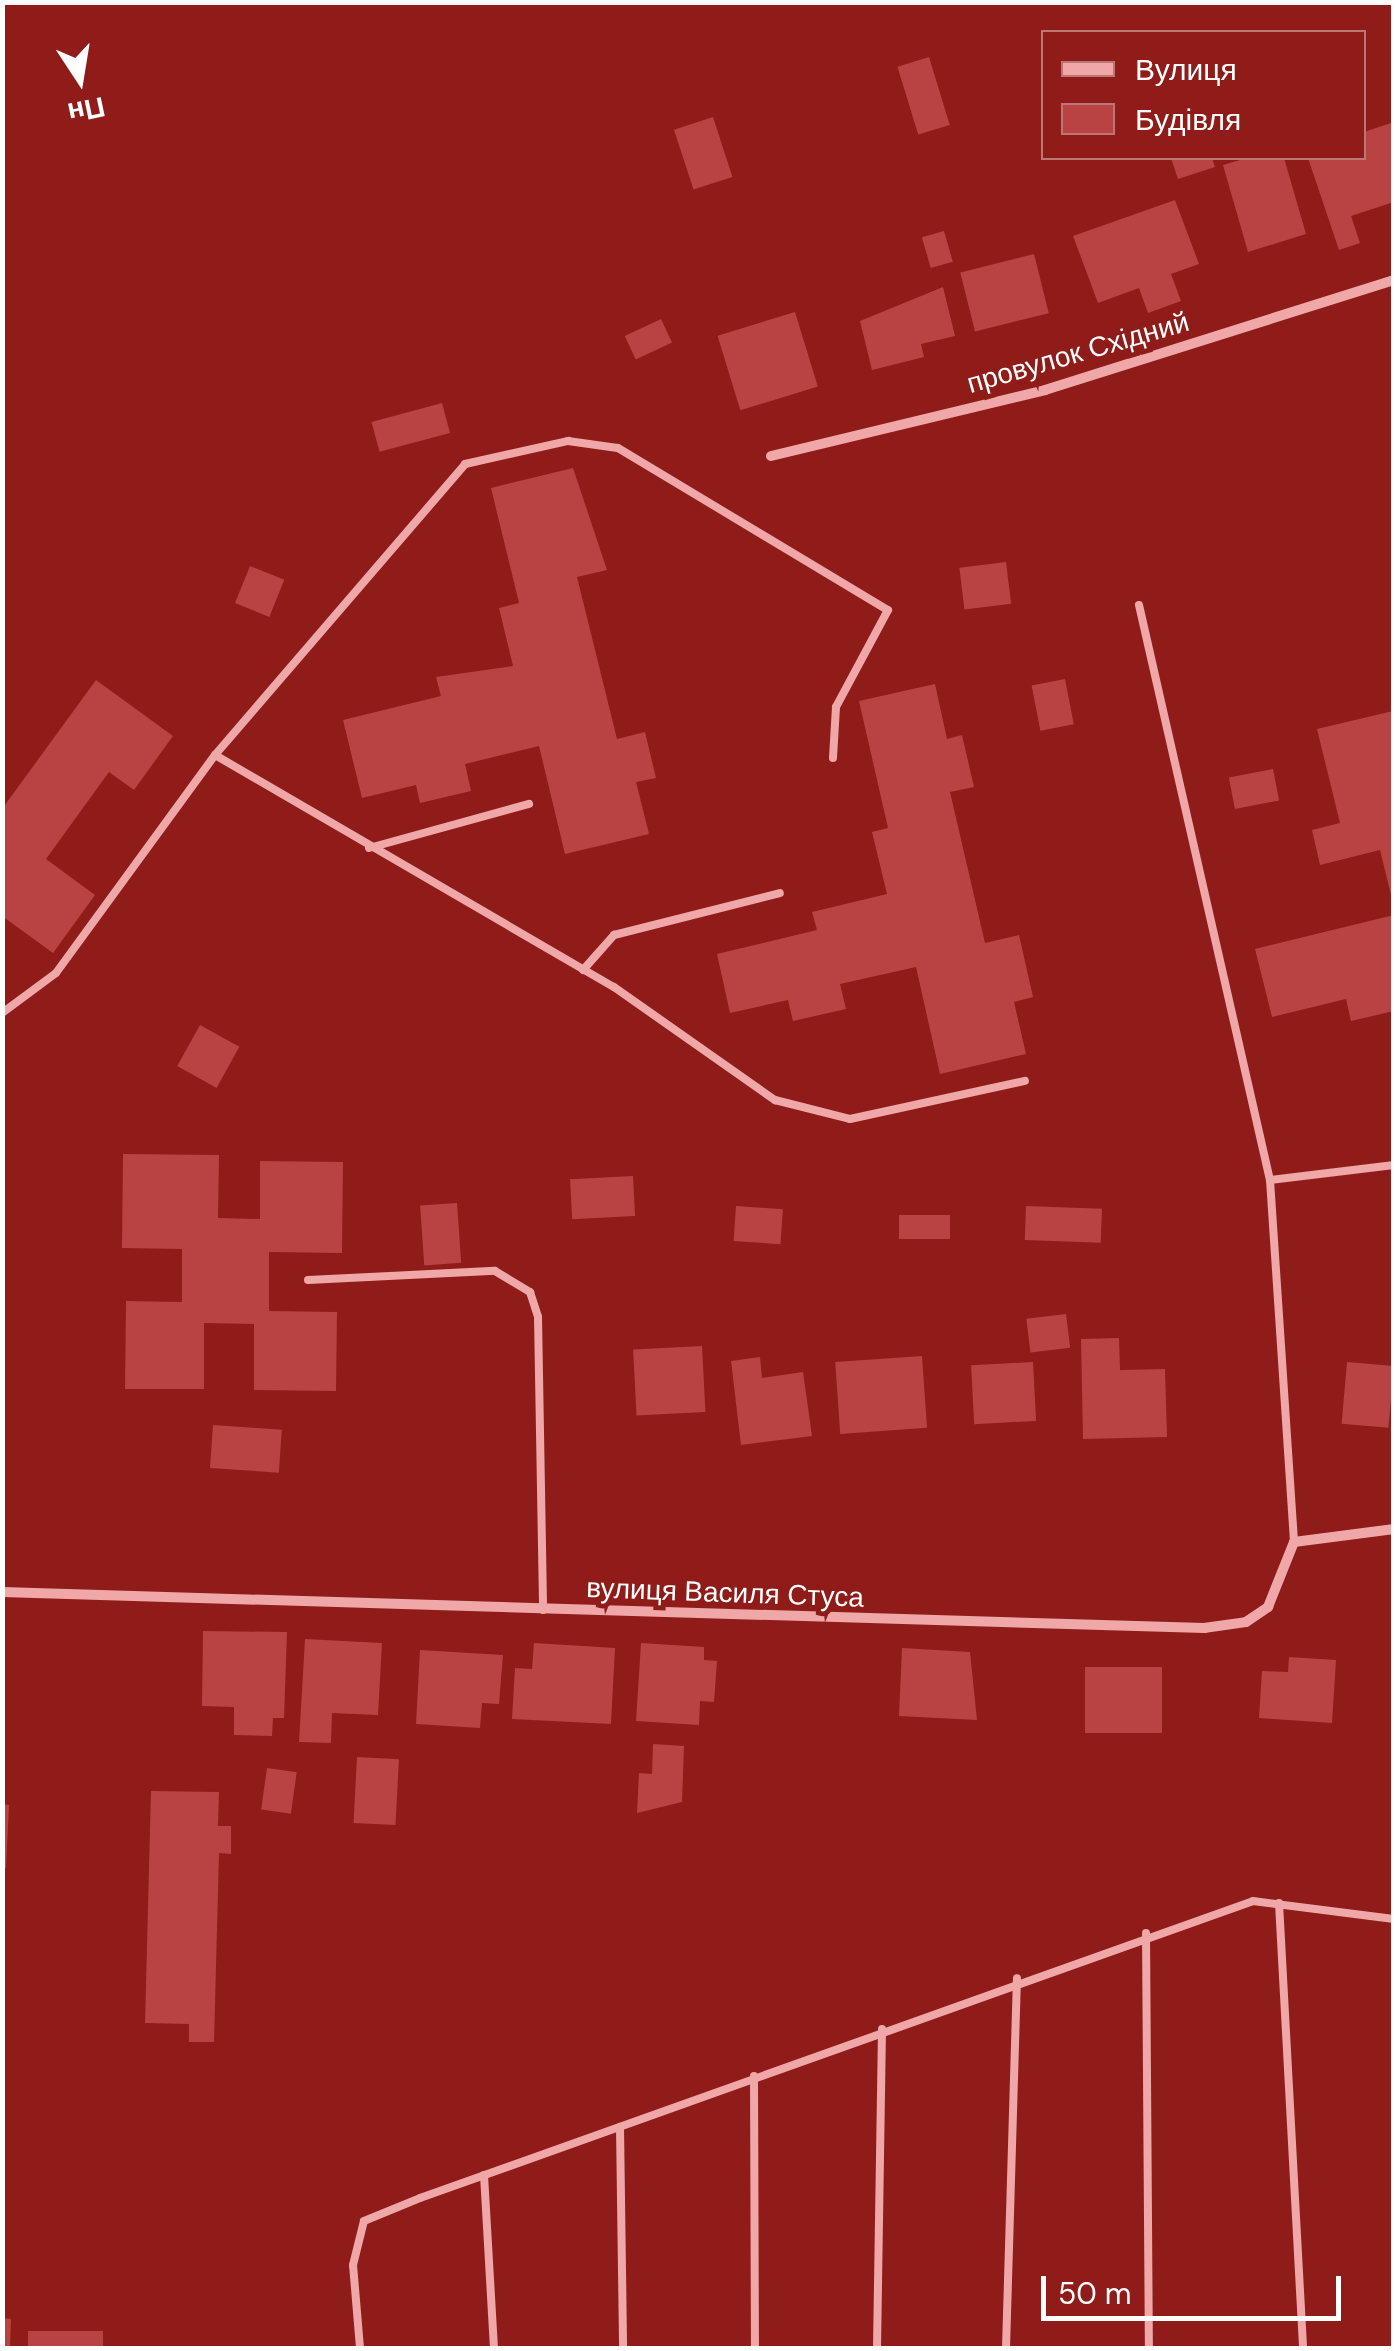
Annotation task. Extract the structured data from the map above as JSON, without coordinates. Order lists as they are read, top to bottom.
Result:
{
  "streets": {
    "street": ["провулок Східний", "вулиця Василя Стуса"]
  },
  "legend": ["Вулиця", "Будівля"],
  "scale_bar": "50 m",
  "north": "bottom"
}
